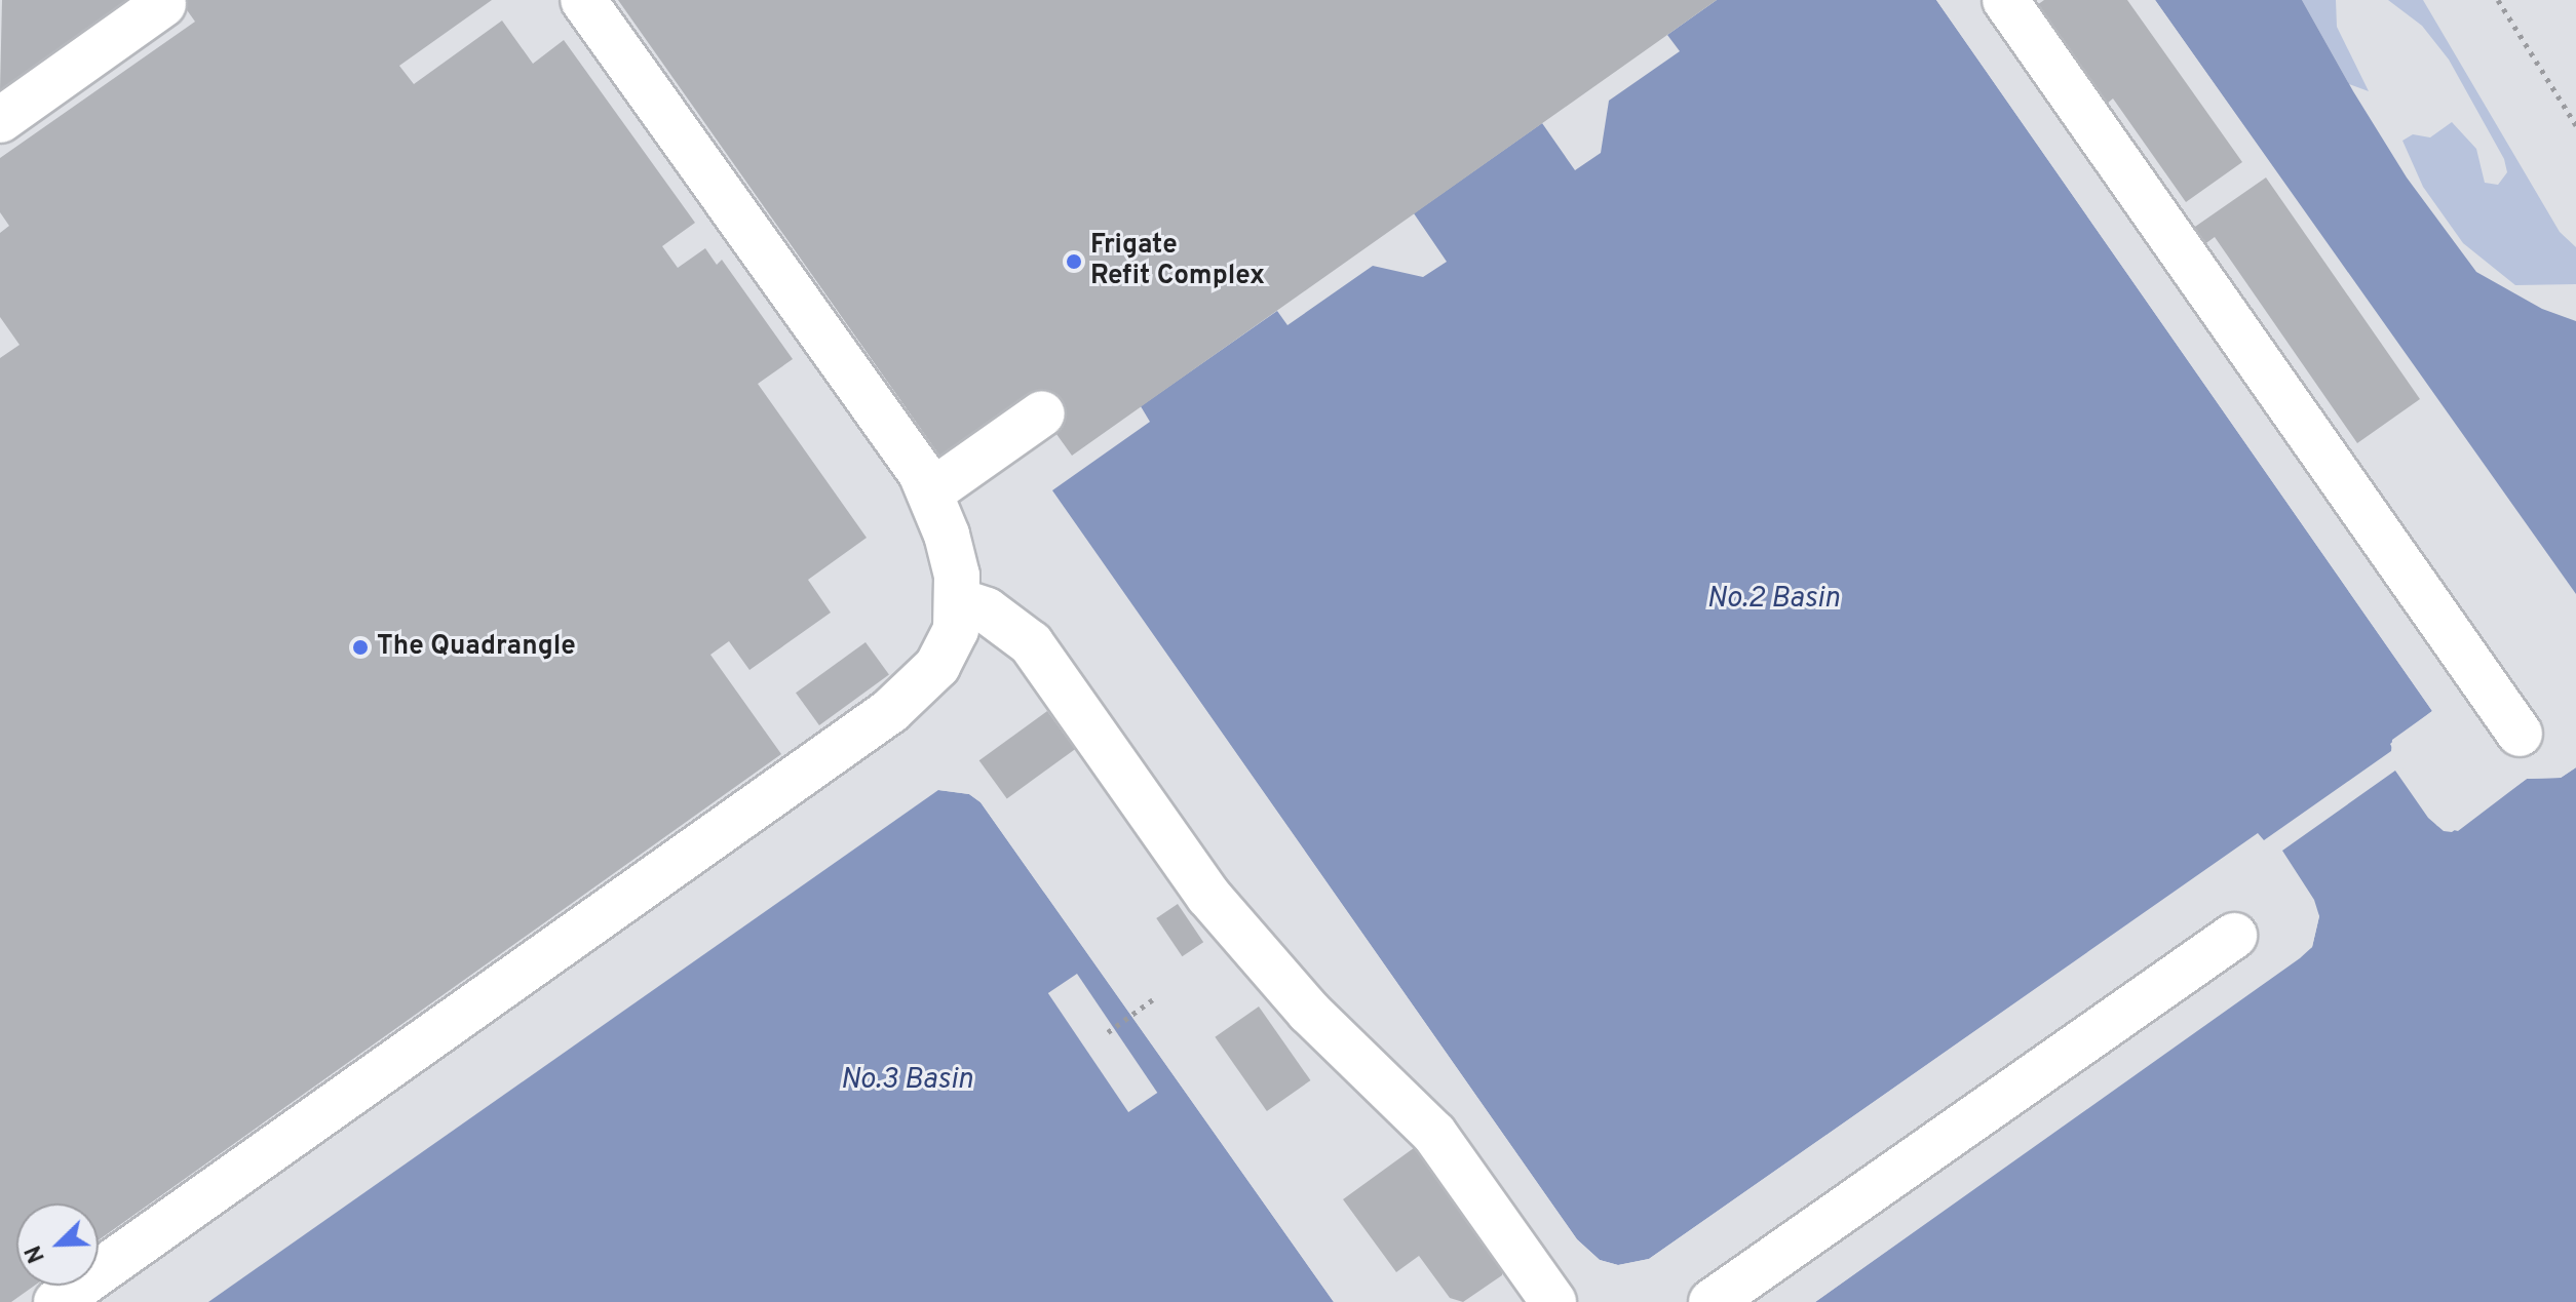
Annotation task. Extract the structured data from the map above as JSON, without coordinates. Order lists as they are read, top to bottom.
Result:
{
  "water": ["No.2 Basin", "No.3 Basin"],
  "places": ["Frigate Refit Complex", "The Quadrangle"],
  "north": "bottom left"
}
